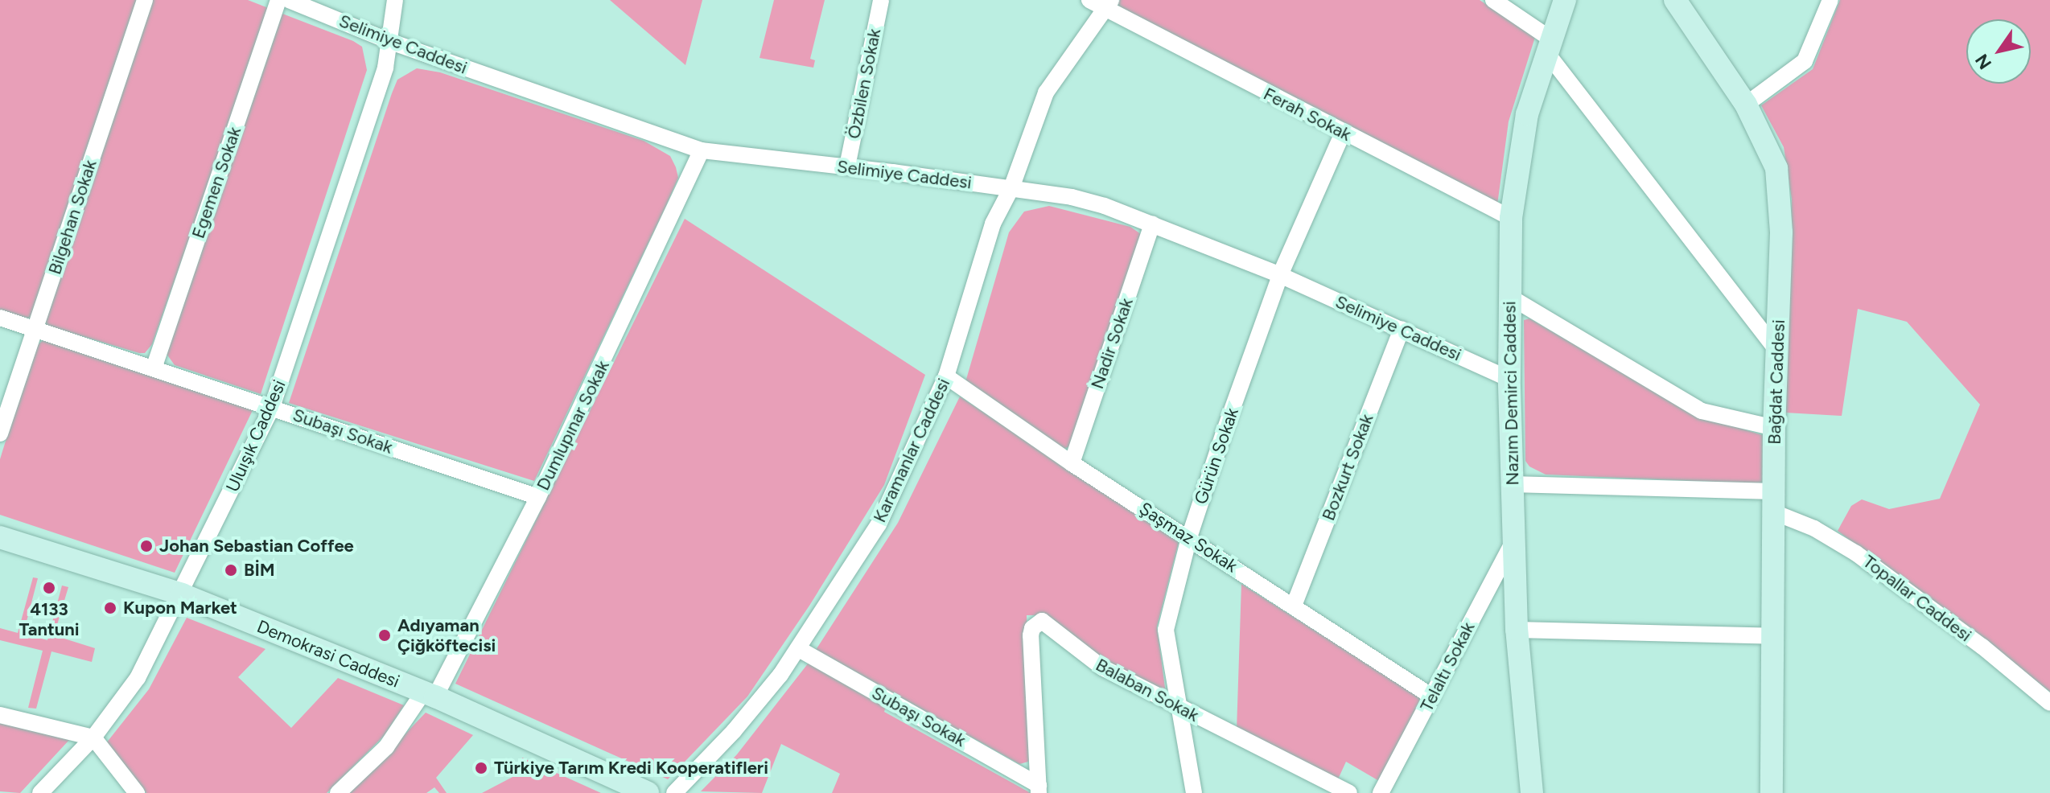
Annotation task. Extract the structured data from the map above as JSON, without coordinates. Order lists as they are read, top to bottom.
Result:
{
  "streets": {
    "main road": ["Bağdat Caddesi", "Nazım Demirci Caddesi", "Demokrasi Caddesi"],
    "street": [
      "Selimiye Caddesi",
      "Özbilen Sokak",
      "Ferah Sokak",
      "Egemen Sokak",
      "Bilgehan Sokak",
      "Nadir Sokak",
      "Dumlupınar Sokak",
      "Subaşı Sokak",
      "Uluışık Caddesi",
      "Karamanlar Caddesi",
      "Gürün Sokak",
      "Bozkurt Sokak",
      "Şaşmaz Sokak",
      "Topallar Caddesi",
      "Telaltı Sokak",
      "Balaban Sokak"
    ]
  },
  "crossings": [
    ["Selimiye Caddesi", "Özbilen Sokak"],
    ["Selimiye Caddesi", "Nadir Sokak"],
    ["Selimiye Caddesi", "Nazım Demirci Caddesi"],
    ["Selimiye Caddesi", "Dumlupınar Sokak"],
    ["Selimiye Caddesi", "Uluışık Caddesi"],
    ["Selimiye Caddesi", "Karamanlar Caddesi"],
    ["Selimiye Caddesi", "Gürün Sokak"],
    ["Selimiye Caddesi", "Bozkurt Sokak"],
    ["Ferah Sokak", "Nazım Demirci Caddesi"],
    ["Ferah Sokak", "Karamanlar Caddesi"],
    ["Ferah Sokak", "Gürün Sokak"],
    ["Egemen Sokak", "Subaşı Sokak"],
    ["Bilgehan Sokak", "Subaşı Sokak"],
    ["Nadir Sokak", "Şaşmaz Sokak"],
    ["Bağdat Caddesi", "Topallar Caddesi"],
    ["Nazım Demirci Caddesi", "Telaltı Sokak"],
    ["Dumlupınar Sokak", "Subaşı Sokak"],
    ["Dumlupınar Sokak", "Demokrasi Caddesi"],
    ["Subaşı Sokak", "Uluışık Caddesi"],
    ["Subaşı Sokak", "Karamanlar Caddesi"],
    ["Subaşı Sokak", "Balaban Sokak"],
    ["Uluışık Caddesi", "Demokrasi Caddesi"],
    ["Karamanlar Caddesi", "Şaşmaz Sokak"],
    ["Gürün Sokak", "Şaşmaz Sokak"],
    ["Gürün Sokak", "Balaban Sokak"],
    ["Bozkurt Sokak", "Şaşmaz Sokak"],
    ["Şaşmaz Sokak", "Telaltı Sokak"]
  ],
  "places": [
    "Johan Sebastian Coffee",
    "BİM",
    "4133 Tantuni",
    "Kupon Market",
    "Adıyaman Çiğköftecisi",
    "Türkiye Tarım Kredi Kooperatifleri"
  ],
  "north": "bottom left"
}
